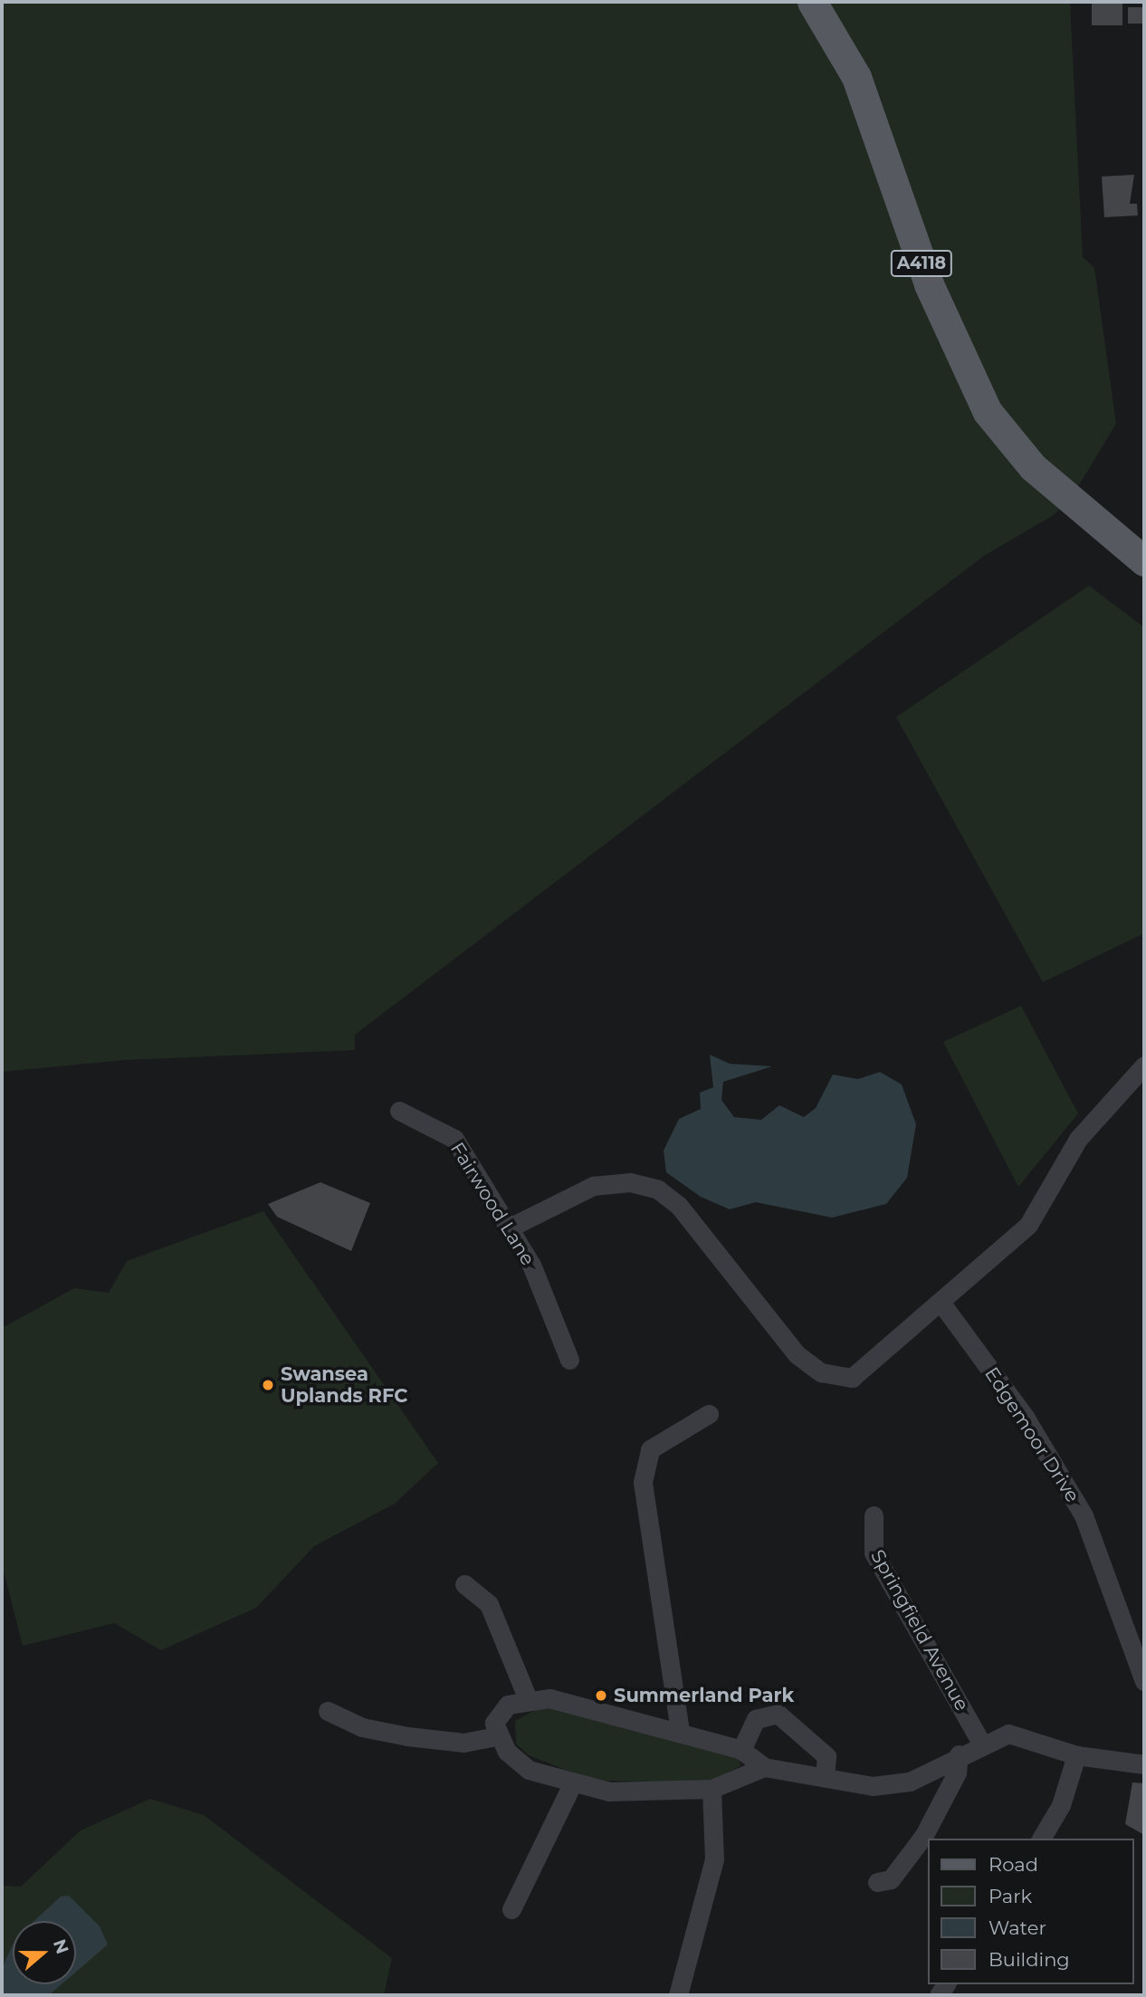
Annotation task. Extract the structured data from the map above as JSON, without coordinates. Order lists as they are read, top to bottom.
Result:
{
  "streets": {
    "main road": ["A4118"],
    "street": ["Fairwood Lane", "Edgemoor Drive", "Springfield Avenue"]
  },
  "places": ["Swansea Uplands RFC", "Summerland Park"],
  "legend": [
    "Road",
    "Park",
    "Water",
    "Building"
  ],
  "north": "right"
}
